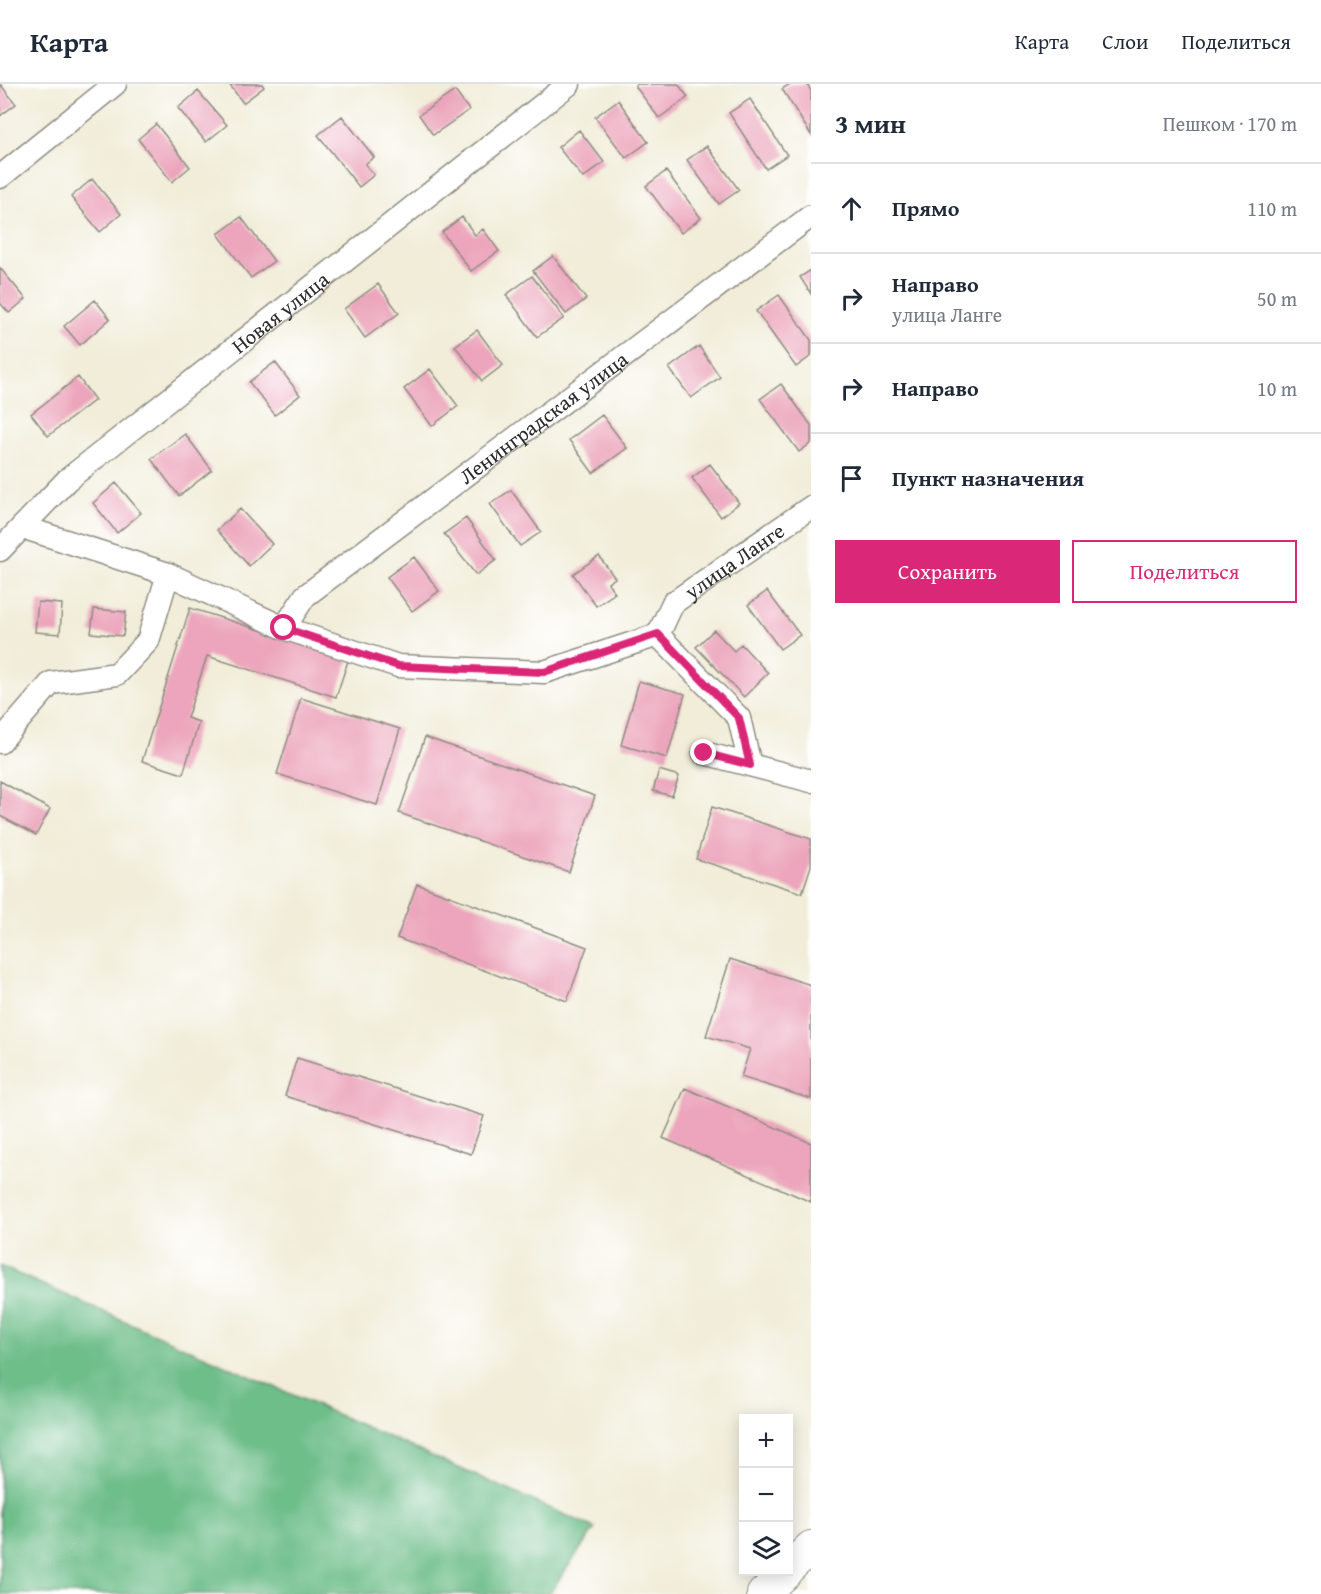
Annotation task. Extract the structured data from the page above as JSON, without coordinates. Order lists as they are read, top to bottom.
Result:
{
  "streets": {
    "street": ["Новая улица", "Ленинградская улица", "улица Ланге"]
  },
  "page": {
    "header": "Карта",
    "nav": ["Карта", "Слои", "Поделиться"],
    "heading": ["3 мин", "Пешком · 170 m"],
    "list": [
      ["Прямо", "110 m"],
      ["Направо", "улица Ланге", "50 m"],
      ["Направо", "10 m"],
      "Пункт назначения"
    ],
    "buttons": ["Сохранить", "Поделиться"],
    "map_buttons": ["+", "−"]
  }
}
